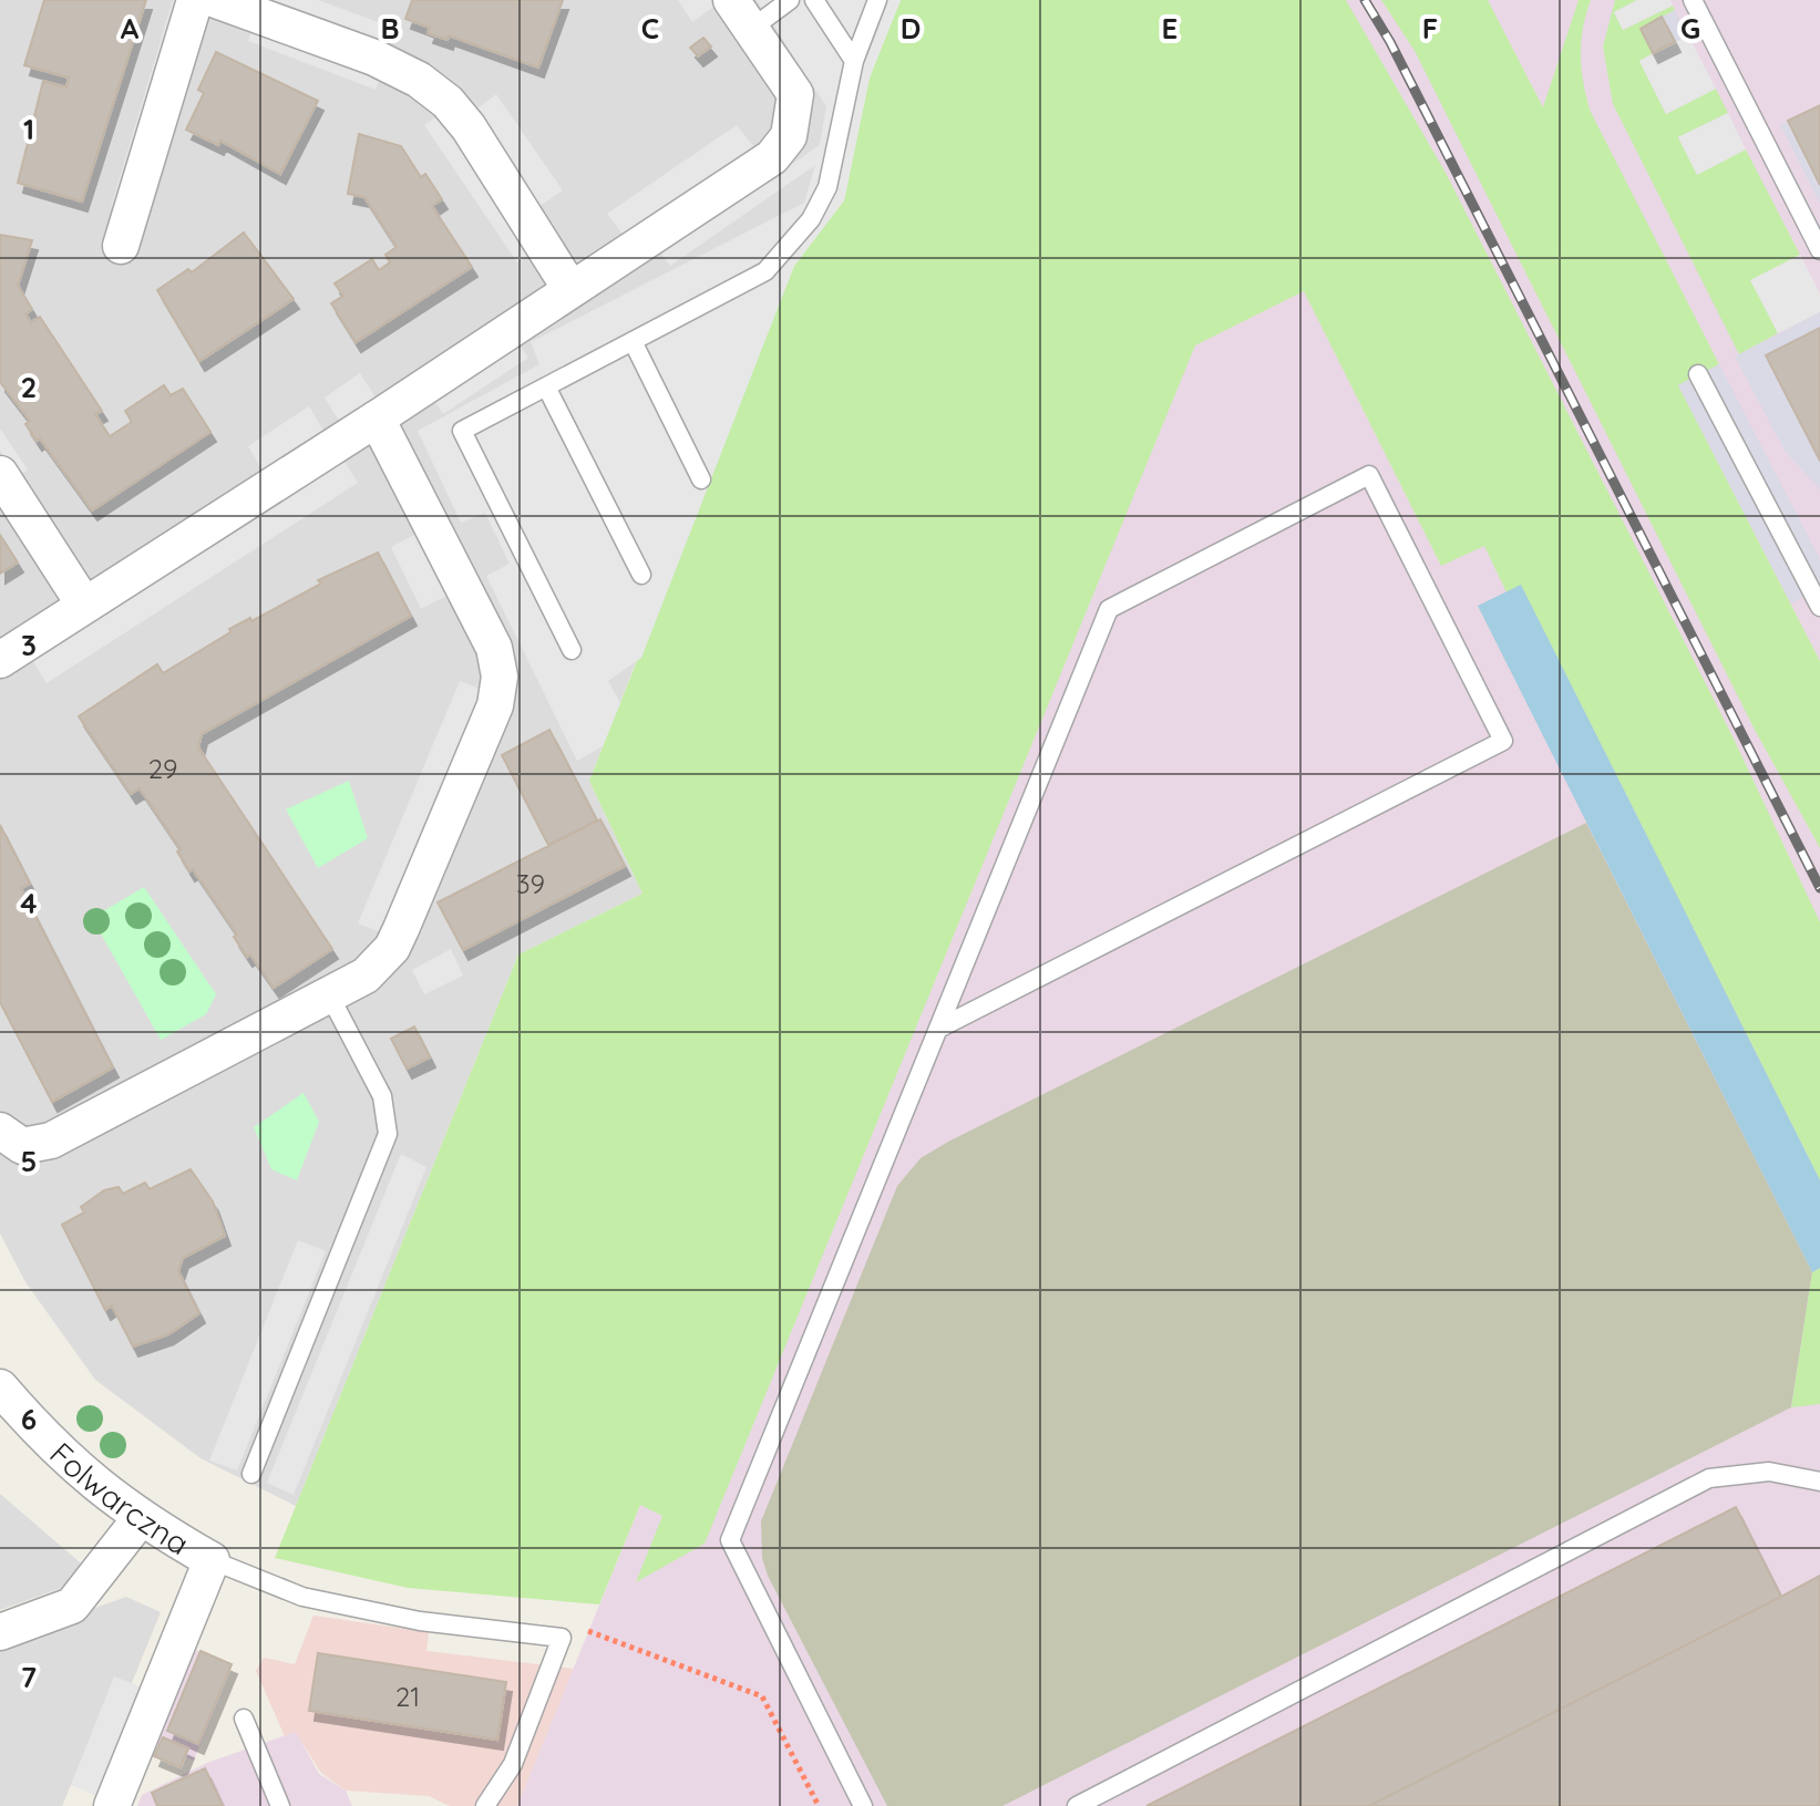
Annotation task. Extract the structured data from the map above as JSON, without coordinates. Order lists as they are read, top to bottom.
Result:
{
  "streets": {
    "street": ["Folwarczna"]
  },
  "house_numbers": ["29", "39", "21"],
  "grid": {
    "columns": [
      "A",
      "B",
      "C",
      "D",
      "E",
      "F",
      "G"
    ],
    "rows": [
      "1",
      "2",
      "3",
      "4",
      "5",
      "6",
      "7"
    ]
  }
}
